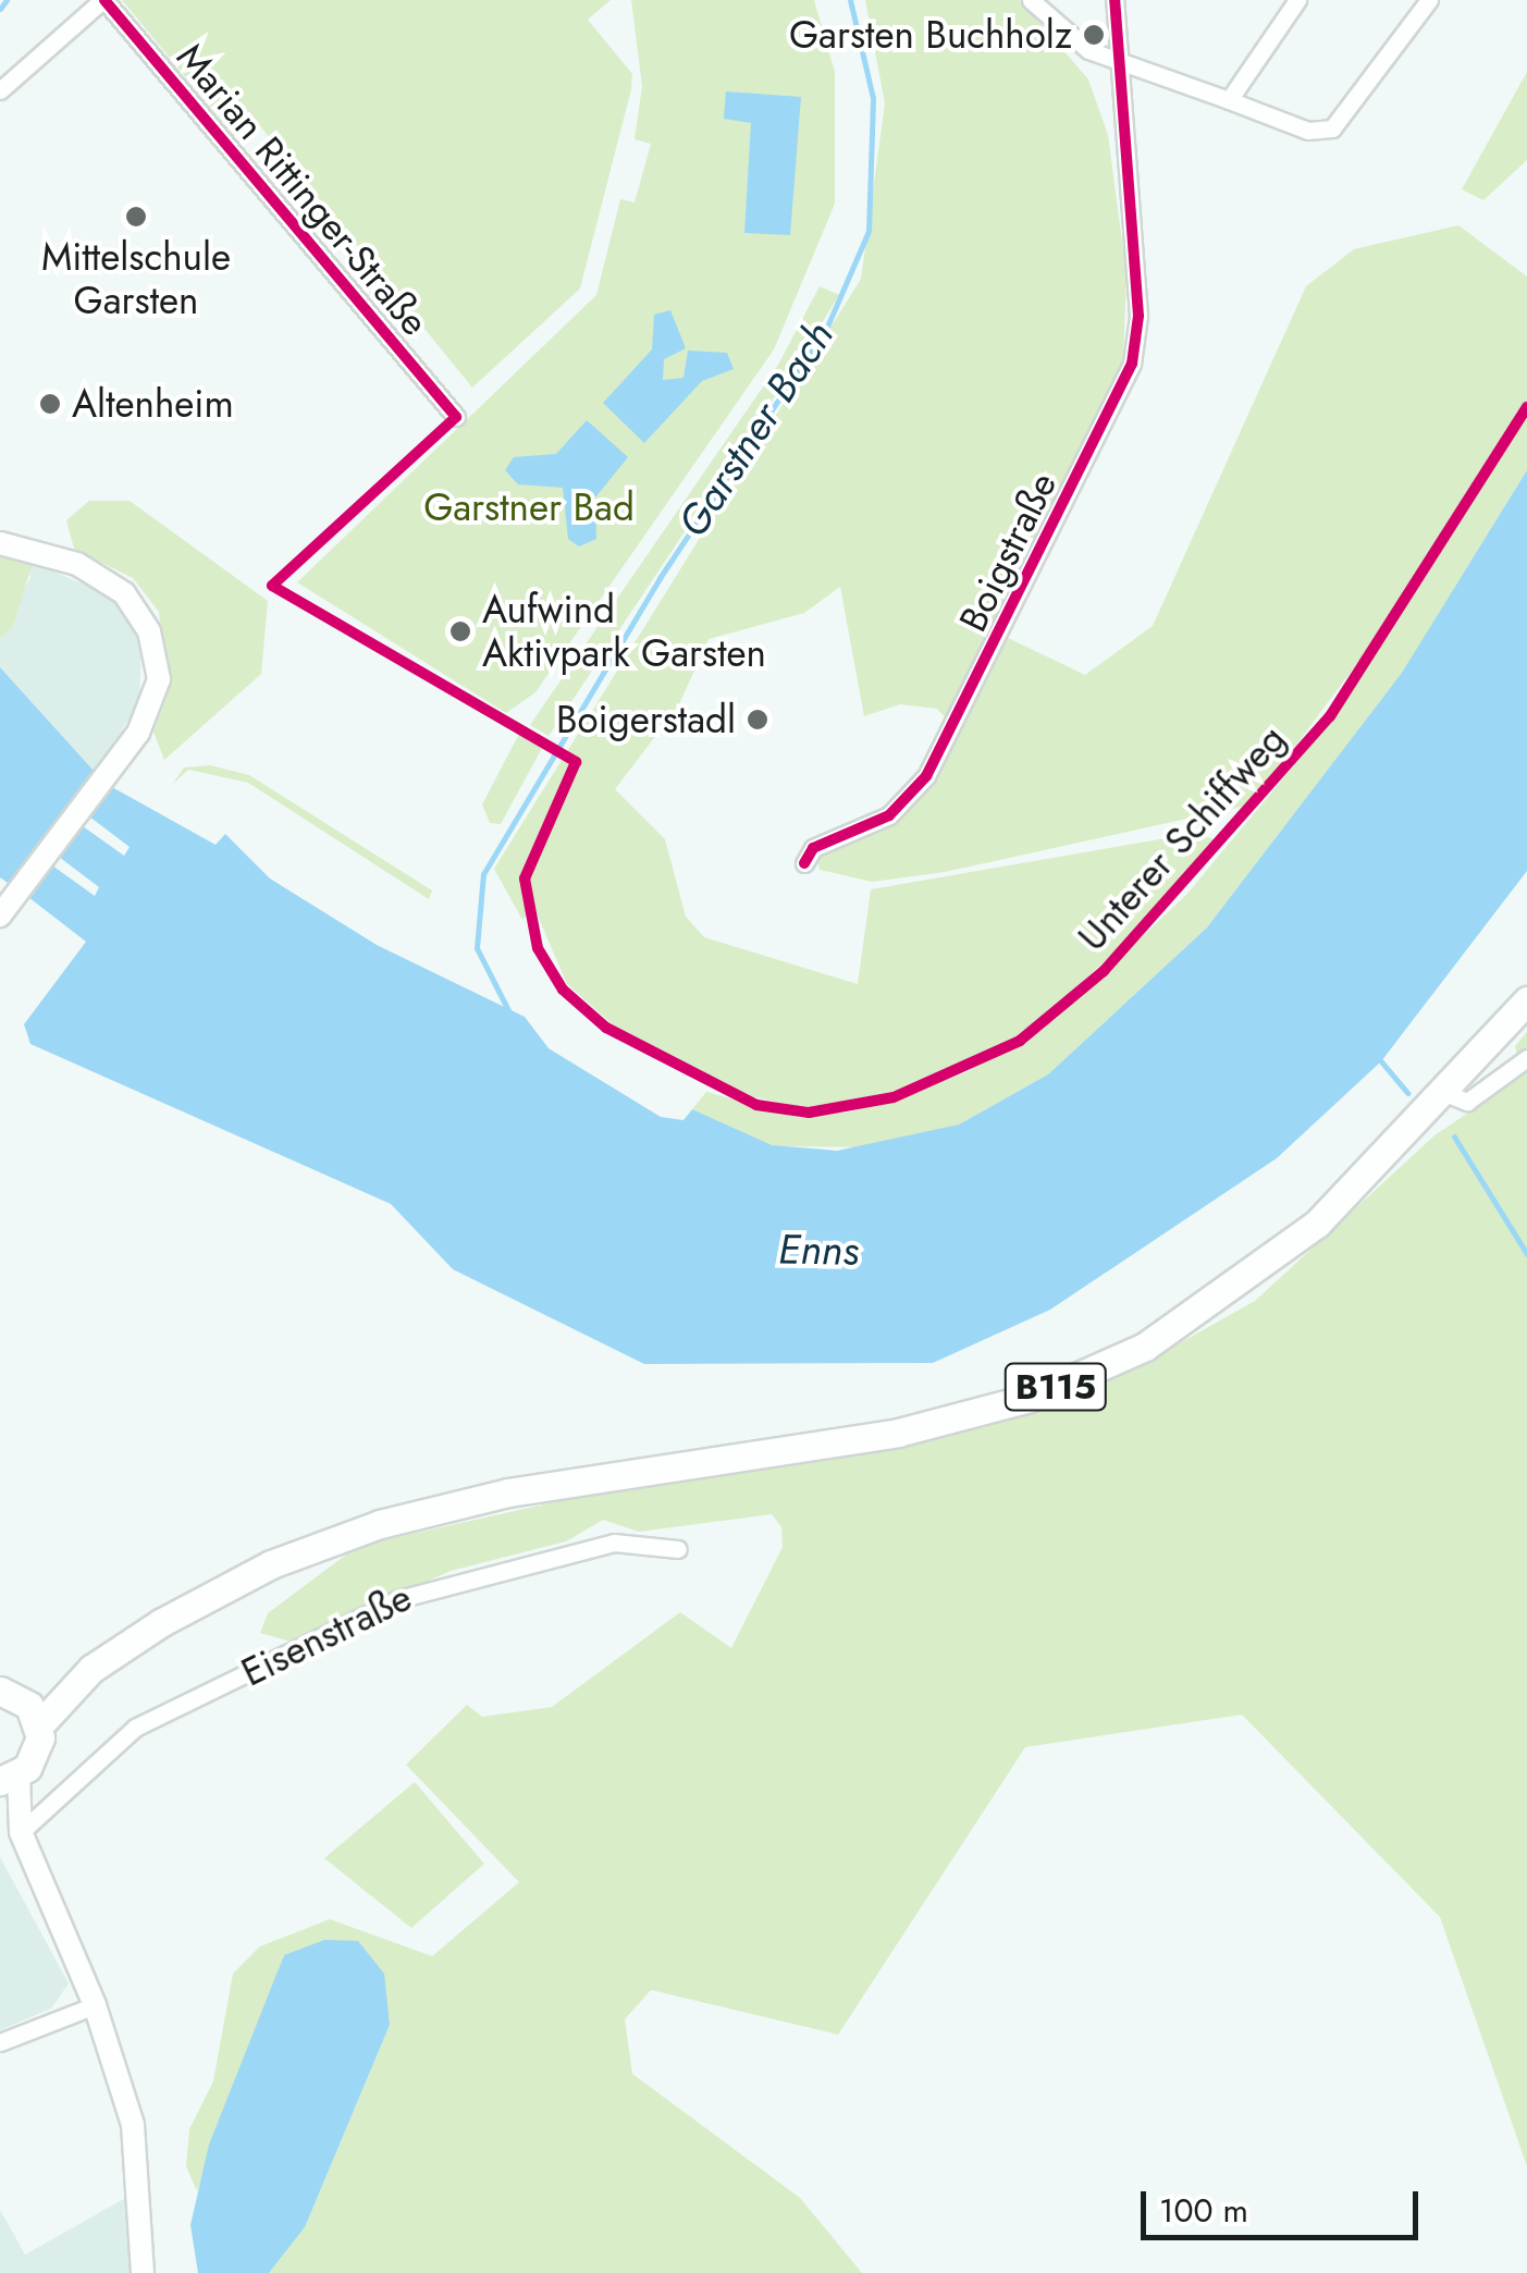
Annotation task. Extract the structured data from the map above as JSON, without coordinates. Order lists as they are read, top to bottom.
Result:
{
  "streets": {
    "main road": ["B115"],
    "street": ["Marian Rittinger-Straße", "Boigstraße", "Eisenstraße"],
    "cycle path": ["Unterer Schiffweg"]
  },
  "water": ["Garstner Bach", "Enns"],
  "parks": ["Garstner Bad"],
  "places": [
    "Garsten Buchholz",
    "Mittelschule Garsten",
    "Altenheim",
    "Aufwind Aktivpark Garsten",
    "Boigerstadl"
  ],
  "scale_bar": "100 m"
}
